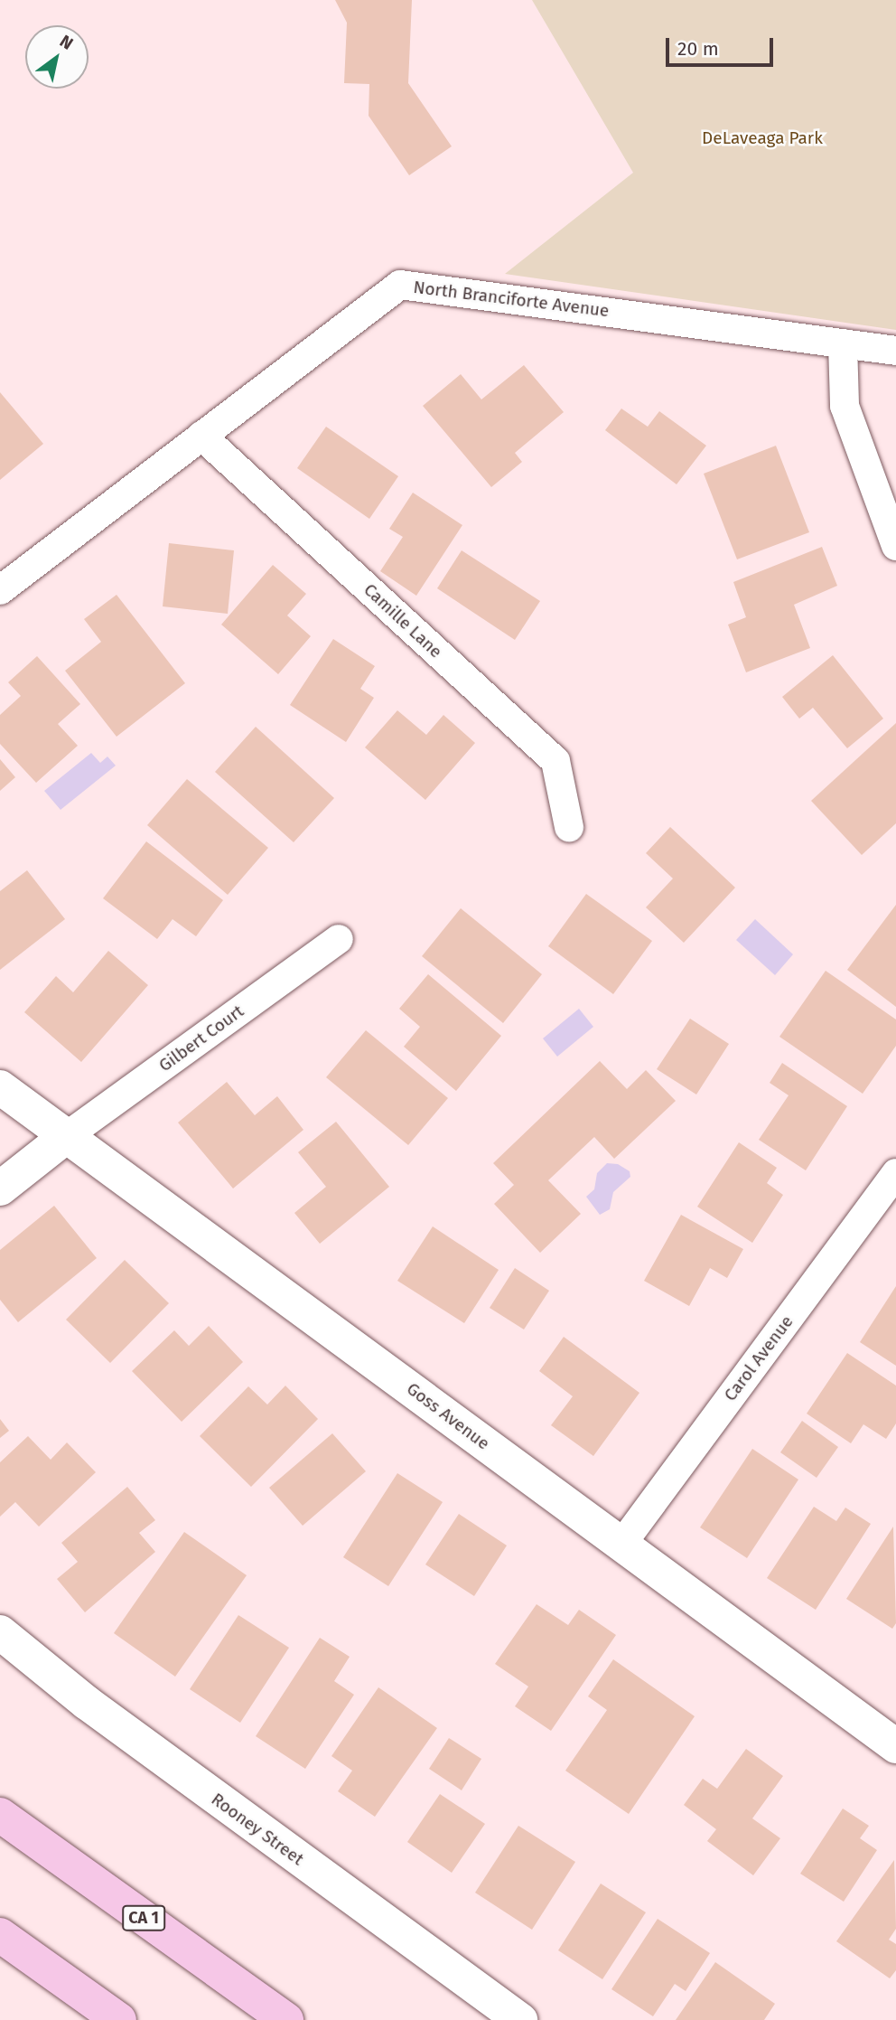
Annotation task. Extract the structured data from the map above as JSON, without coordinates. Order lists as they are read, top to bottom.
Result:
{
  "streets": {
    "highway": ["CA 1"],
    "street": [
      "North Branciforte Avenue",
      "Camille Lane",
      "Gilbert Court",
      "Carol Avenue",
      "Goss Avenue",
      "Rooney Street"
    ]
  },
  "crossings": [
    ["North Branciforte Avenue", "Camille Lane"],
    ["Gilbert Court", "Goss Avenue"],
    ["Carol Avenue", "Goss Avenue"]
  ],
  "parks": ["DeLaveaga Park"],
  "scale_bar": "20 m",
  "north": "top right"
}
